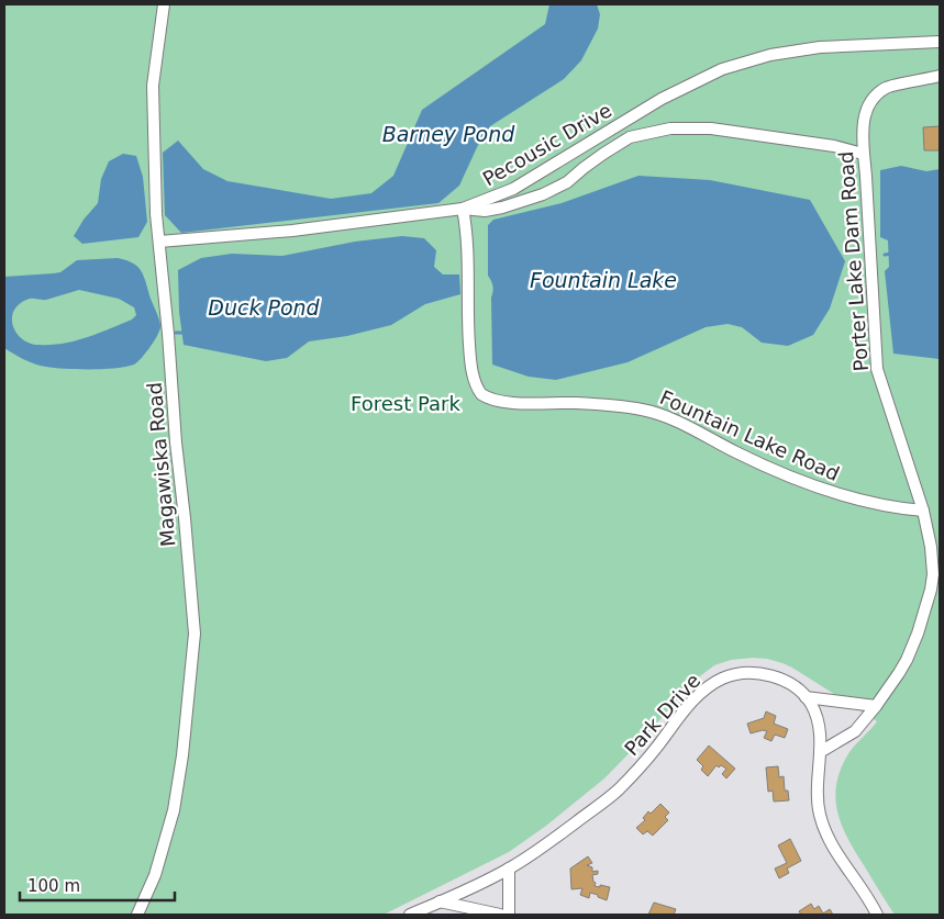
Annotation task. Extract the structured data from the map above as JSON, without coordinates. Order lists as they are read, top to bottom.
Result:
{
  "streets": {
    "street": [
      "Pecousic Drive",
      "Porter Lake Dam Road",
      "Fountain Lake Road",
      "Magawiska Road",
      "Park Drive"
    ]
  },
  "crossings": [
    ["Pecousic Drive", "Fountain Lake Road"],
    ["Pecousic Drive", "Magawiska Road"],
    ["Porter Lake Dam Road", "Fountain Lake Road"]
  ],
  "water": ["Barney Pond", "Fountain Lake", "Duck Pond"],
  "parks": ["Forest Park"],
  "scale_bar": "100 m"
}
